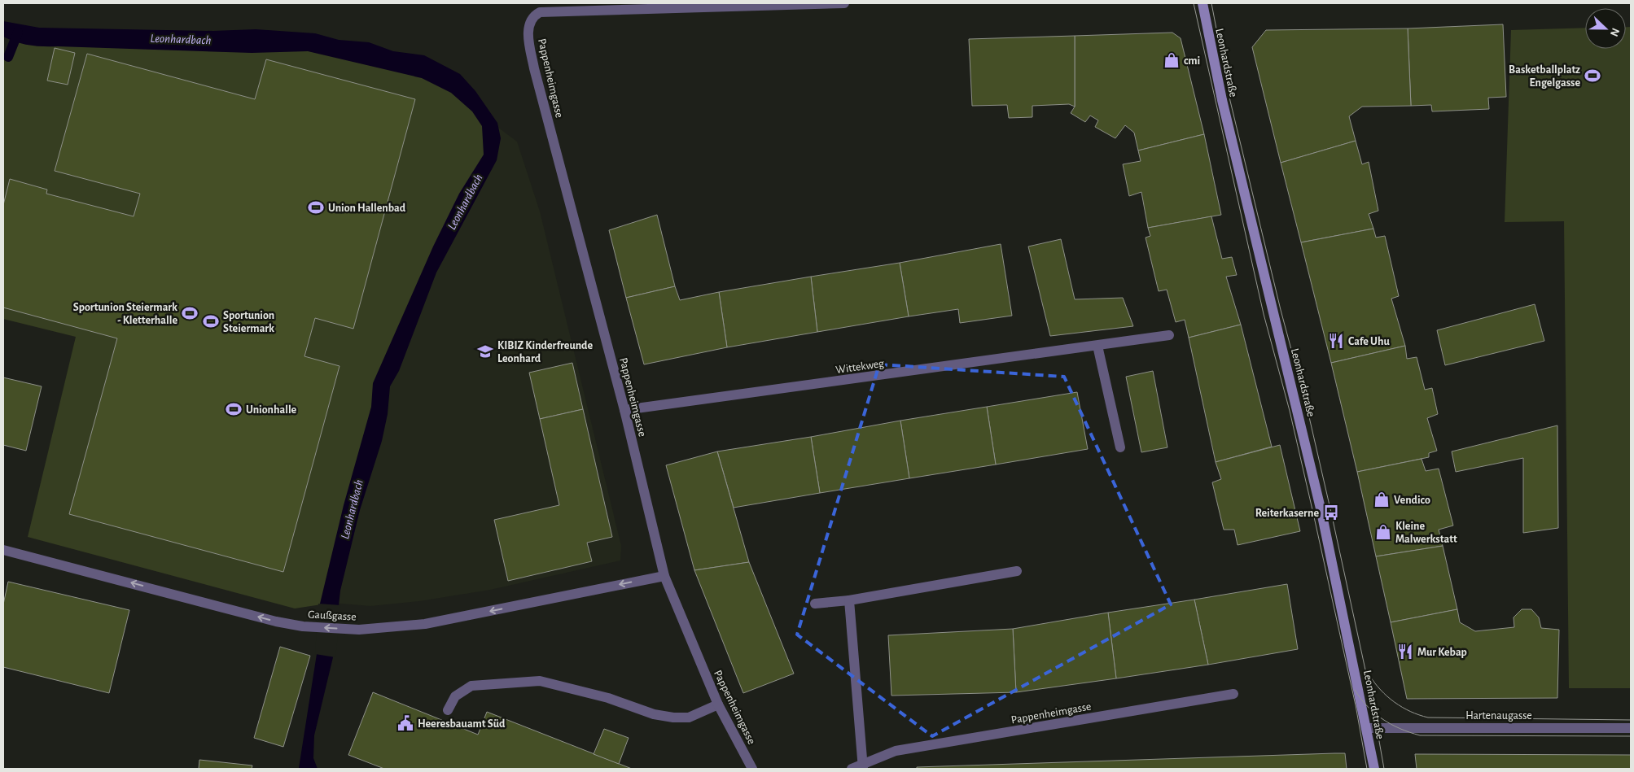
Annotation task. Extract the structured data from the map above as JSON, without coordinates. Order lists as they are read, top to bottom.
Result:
{
  "streets": {
    "main road": ["Leonhardstraße"],
    "street": [
      "Pappenheimgasse",
      "Wittekweg",
      "Gaußgasse",
      "Hartenaugasse"
    ]
  },
  "crossings": [
    ["Leonhardstraße", "Hartenaugasse"],
    ["Pappenheimgasse", "Wittekweg"],
    ["Pappenheimgasse", "Gaußgasse"]
  ],
  "one_way": ["Gaußgasse"],
  "water": ["Leonhardbach"],
  "places": {
    "shop": ["cmi", "Vendico", "Kleine Malwerkstatt"],
    "sports": [
      "Basketballplatz Engelgasse",
      "Union Hallenbad",
      "Sportunion Steiermark - Kletterhalle",
      "Sportunion Steiermark",
      "Unionhalle"
    ],
    "restaurant": ["Cafe Uhu", "Mur Kebap"],
    "school or university": ["KIBIZ Kinderfreunde Leonhard"],
    "bus stop": ["Reiterkaserne"],
    "public building": ["Heeresbauamt Süd"]
  },
  "north": "right"
}
